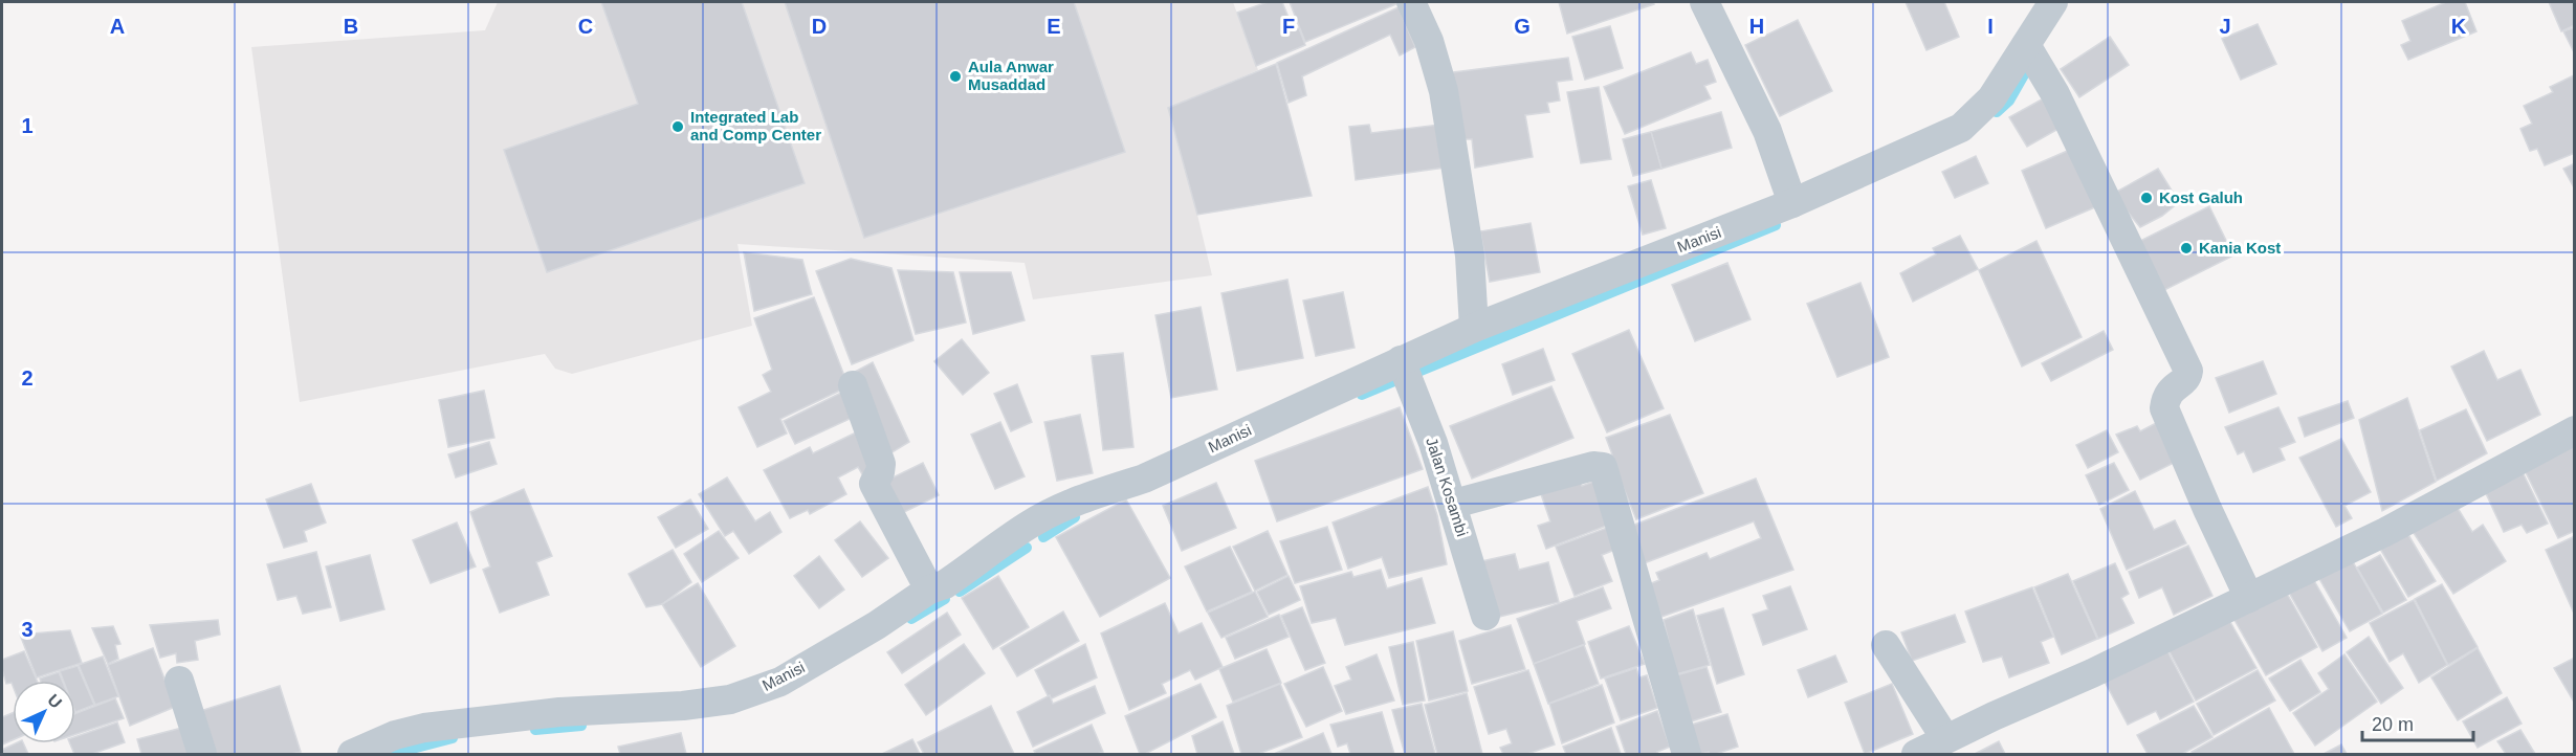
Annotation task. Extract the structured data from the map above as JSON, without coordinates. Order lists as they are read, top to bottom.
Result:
{
  "streets": {
    "street": ["Manisi", "Jalan Kosambi"]
  },
  "crossings": [
    ["Manisi", "Jalan Kosambi"]
  ],
  "places": [
    "Aula Anwar Musaddad",
    "Integrated Lab and Comp Center",
    "Kost Galuh",
    "Kania Kost"
  ],
  "scale_bar": "20 m",
  "north": "top right",
  "grid": {
    "columns": [
      "A",
      "B",
      "C",
      "D",
      "E",
      "F",
      "G",
      "H",
      "I",
      "J",
      "K"
    ],
    "rows": ["1", "2", "3"]
  }
}
